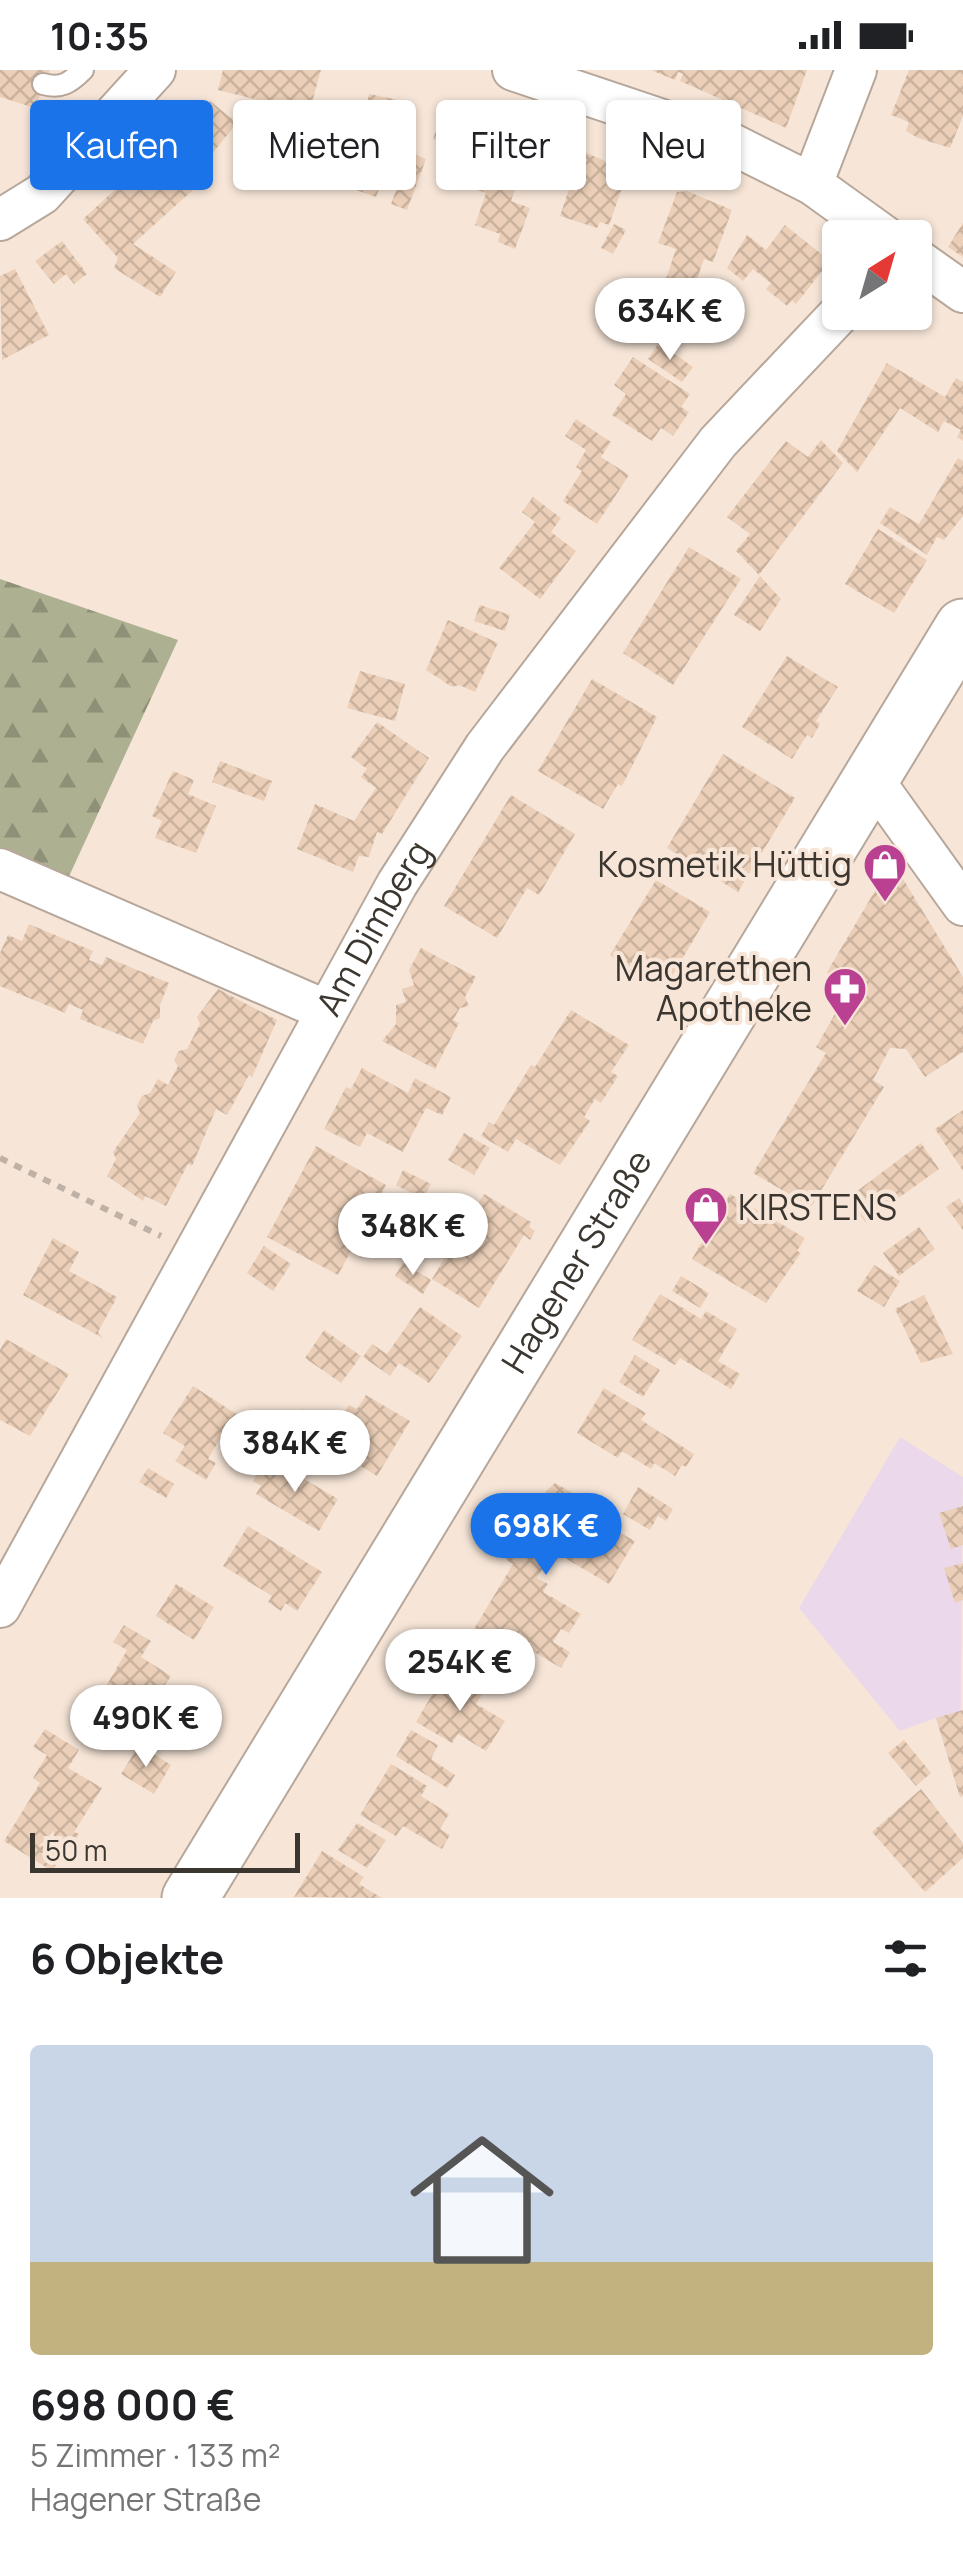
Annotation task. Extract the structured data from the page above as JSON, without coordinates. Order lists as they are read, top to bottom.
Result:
{
  "streets": {
    "main road": ["Hagener Straße"],
    "street": ["Am Dimberg"]
  },
  "places": {
    "shop": ["Kosmetik Hüttig", "KIRSTENS"],
    "pharmacy": ["Magarethen Apotheke"]
  },
  "scale_bar": "50 m",
  "north": "top right",
  "page": {
    "status": "10:35",
    "chip": [
      "Kaufen",
      "Mieten",
      "Filter",
      "Neu"
    ],
    "price": [
      "634K €",
      "348K €",
      "384K €",
      "698K €",
      "254K €",
      "490K €"
    ],
    "scale": "50 m",
    "heading": "6 Objekte",
    "list": [
      {
        "name": "698 000 €",
        "note": "5 Zimmer · 133 m² · Hagener Straße"
      }
    ]
  }
}
